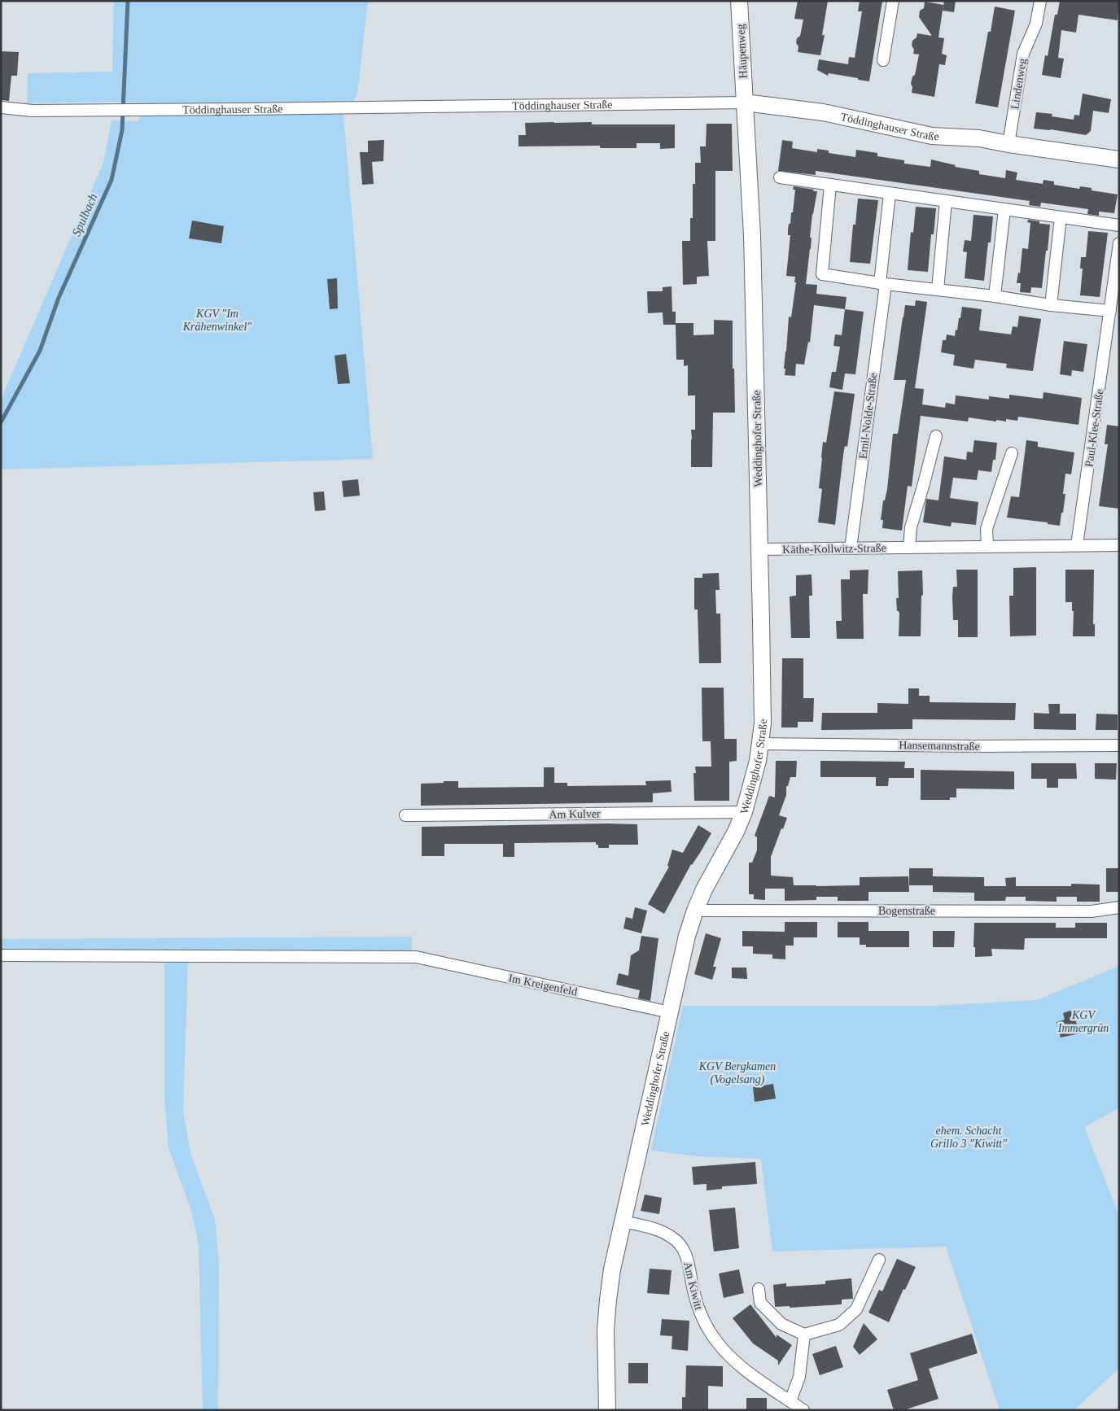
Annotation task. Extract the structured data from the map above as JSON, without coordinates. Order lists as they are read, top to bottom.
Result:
{
  "streets": {
    "street": [
      "Häupenweg",
      "Lindenweg",
      "Töddinghauser Straße",
      "Emil-Nolde-Straße",
      "Paul-Klee-Straße",
      "Weddinghofer Straße",
      "Käthe-Kollwitz-Straße",
      "Hansemannstraße",
      "Am Kulver",
      "Bogenstraße",
      "Im Kreigenfeld",
      "Am Kiwitt"
    ]
  },
  "crossings": [
    ["Häupenweg", "Töddinghauser Straße"],
    ["Häupenweg", "Weddinghofer Straße"],
    ["Lindenweg", "Töddinghauser Straße"],
    ["Töddinghauser Straße", "Weddinghofer Straße"],
    ["Emil-Nolde-Straße", "Käthe-Kollwitz-Straße"],
    ["Paul-Klee-Straße", "Käthe-Kollwitz-Straße"],
    ["Weddinghofer Straße", "Käthe-Kollwitz-Straße"],
    ["Weddinghofer Straße", "Hansemannstraße"],
    ["Weddinghofer Straße", "Am Kulver"],
    ["Weddinghofer Straße", "Bogenstraße"],
    ["Weddinghofer Straße", "Im Kreigenfeld"],
    ["Weddinghofer Straße", "Am Kiwitt"]
  ],
  "water": ["Spulbach"],
  "parks": [
    "KGV \"Im Krähenwinkel\"",
    "KGV Immergrün",
    "KGV Bergkamen (Vogelsang)",
    "ehem. Schacht Grillo 3 \"Kiwitt\""
  ]
}
